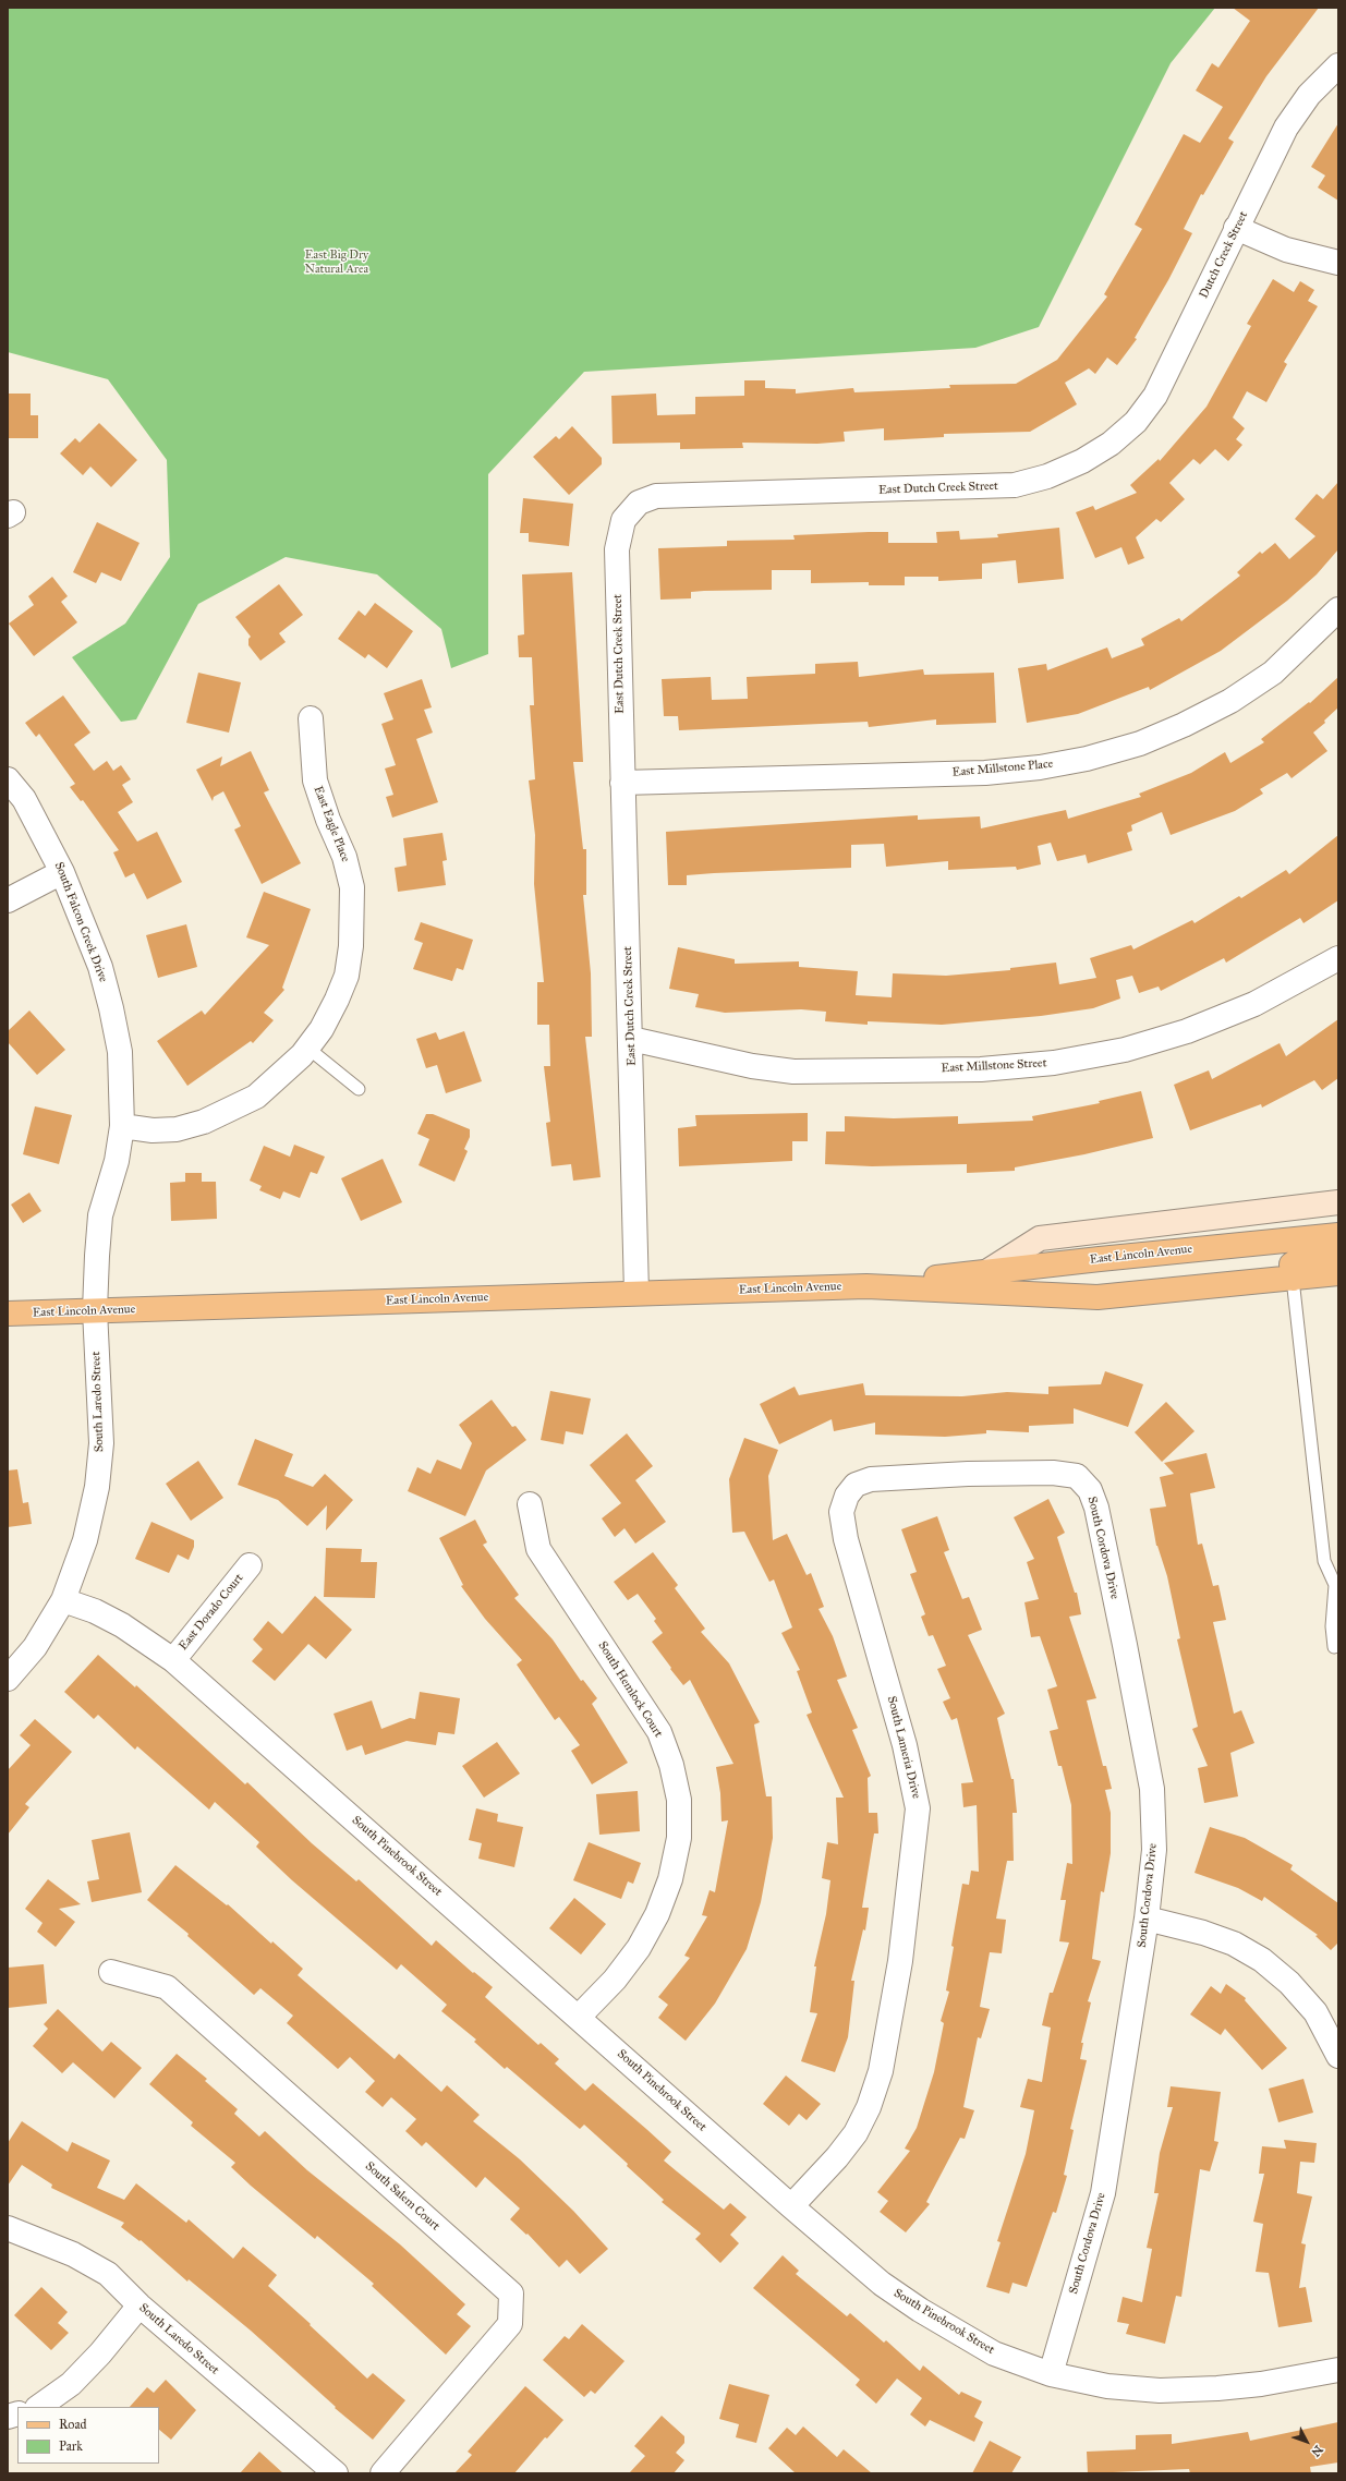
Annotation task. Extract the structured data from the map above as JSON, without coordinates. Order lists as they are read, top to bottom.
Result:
{
  "streets": {
    "main road": ["East Lincoln Avenue"],
    "street": [
      "Dutch Creek Street",
      "East Dutch Creek Street",
      "East Millstone Place",
      "East Eagle Place",
      "South Falcon Creek Drive",
      "East Millstone Street",
      "South Laredo Street",
      "South Cordova Drive",
      "East Dorado Court",
      "South Hemlock Court",
      "South Lameria Drive",
      "South Pinebrook Street",
      "South Salem Court"
    ]
  },
  "crossings": [
    ["Dutch Creek Street", "East Dutch Creek Street"],
    ["East Dutch Creek Street", "East Millstone Place"],
    ["East Dutch Creek Street", "East Millstone Street"],
    ["East Dutch Creek Street", "East Lincoln Avenue"],
    ["East Eagle Place", "South Falcon Creek Drive"],
    ["South Falcon Creek Drive", "East Lincoln Avenue"],
    ["South Falcon Creek Drive", "South Laredo Street"],
    ["East Lincoln Avenue", "South Laredo Street"],
    ["South Laredo Street", "South Pinebrook Street"],
    ["South Cordova Drive", "South Lameria Drive"],
    ["South Cordova Drive", "South Pinebrook Street"],
    ["East Dorado Court", "South Pinebrook Street"],
    ["South Hemlock Court", "South Pinebrook Street"],
    ["South Lameria Drive", "South Pinebrook Street"]
  ],
  "parks": ["East Big Dry Natural Area"],
  "legend": ["Road", "Park"],
  "north": "bottom right"
}
